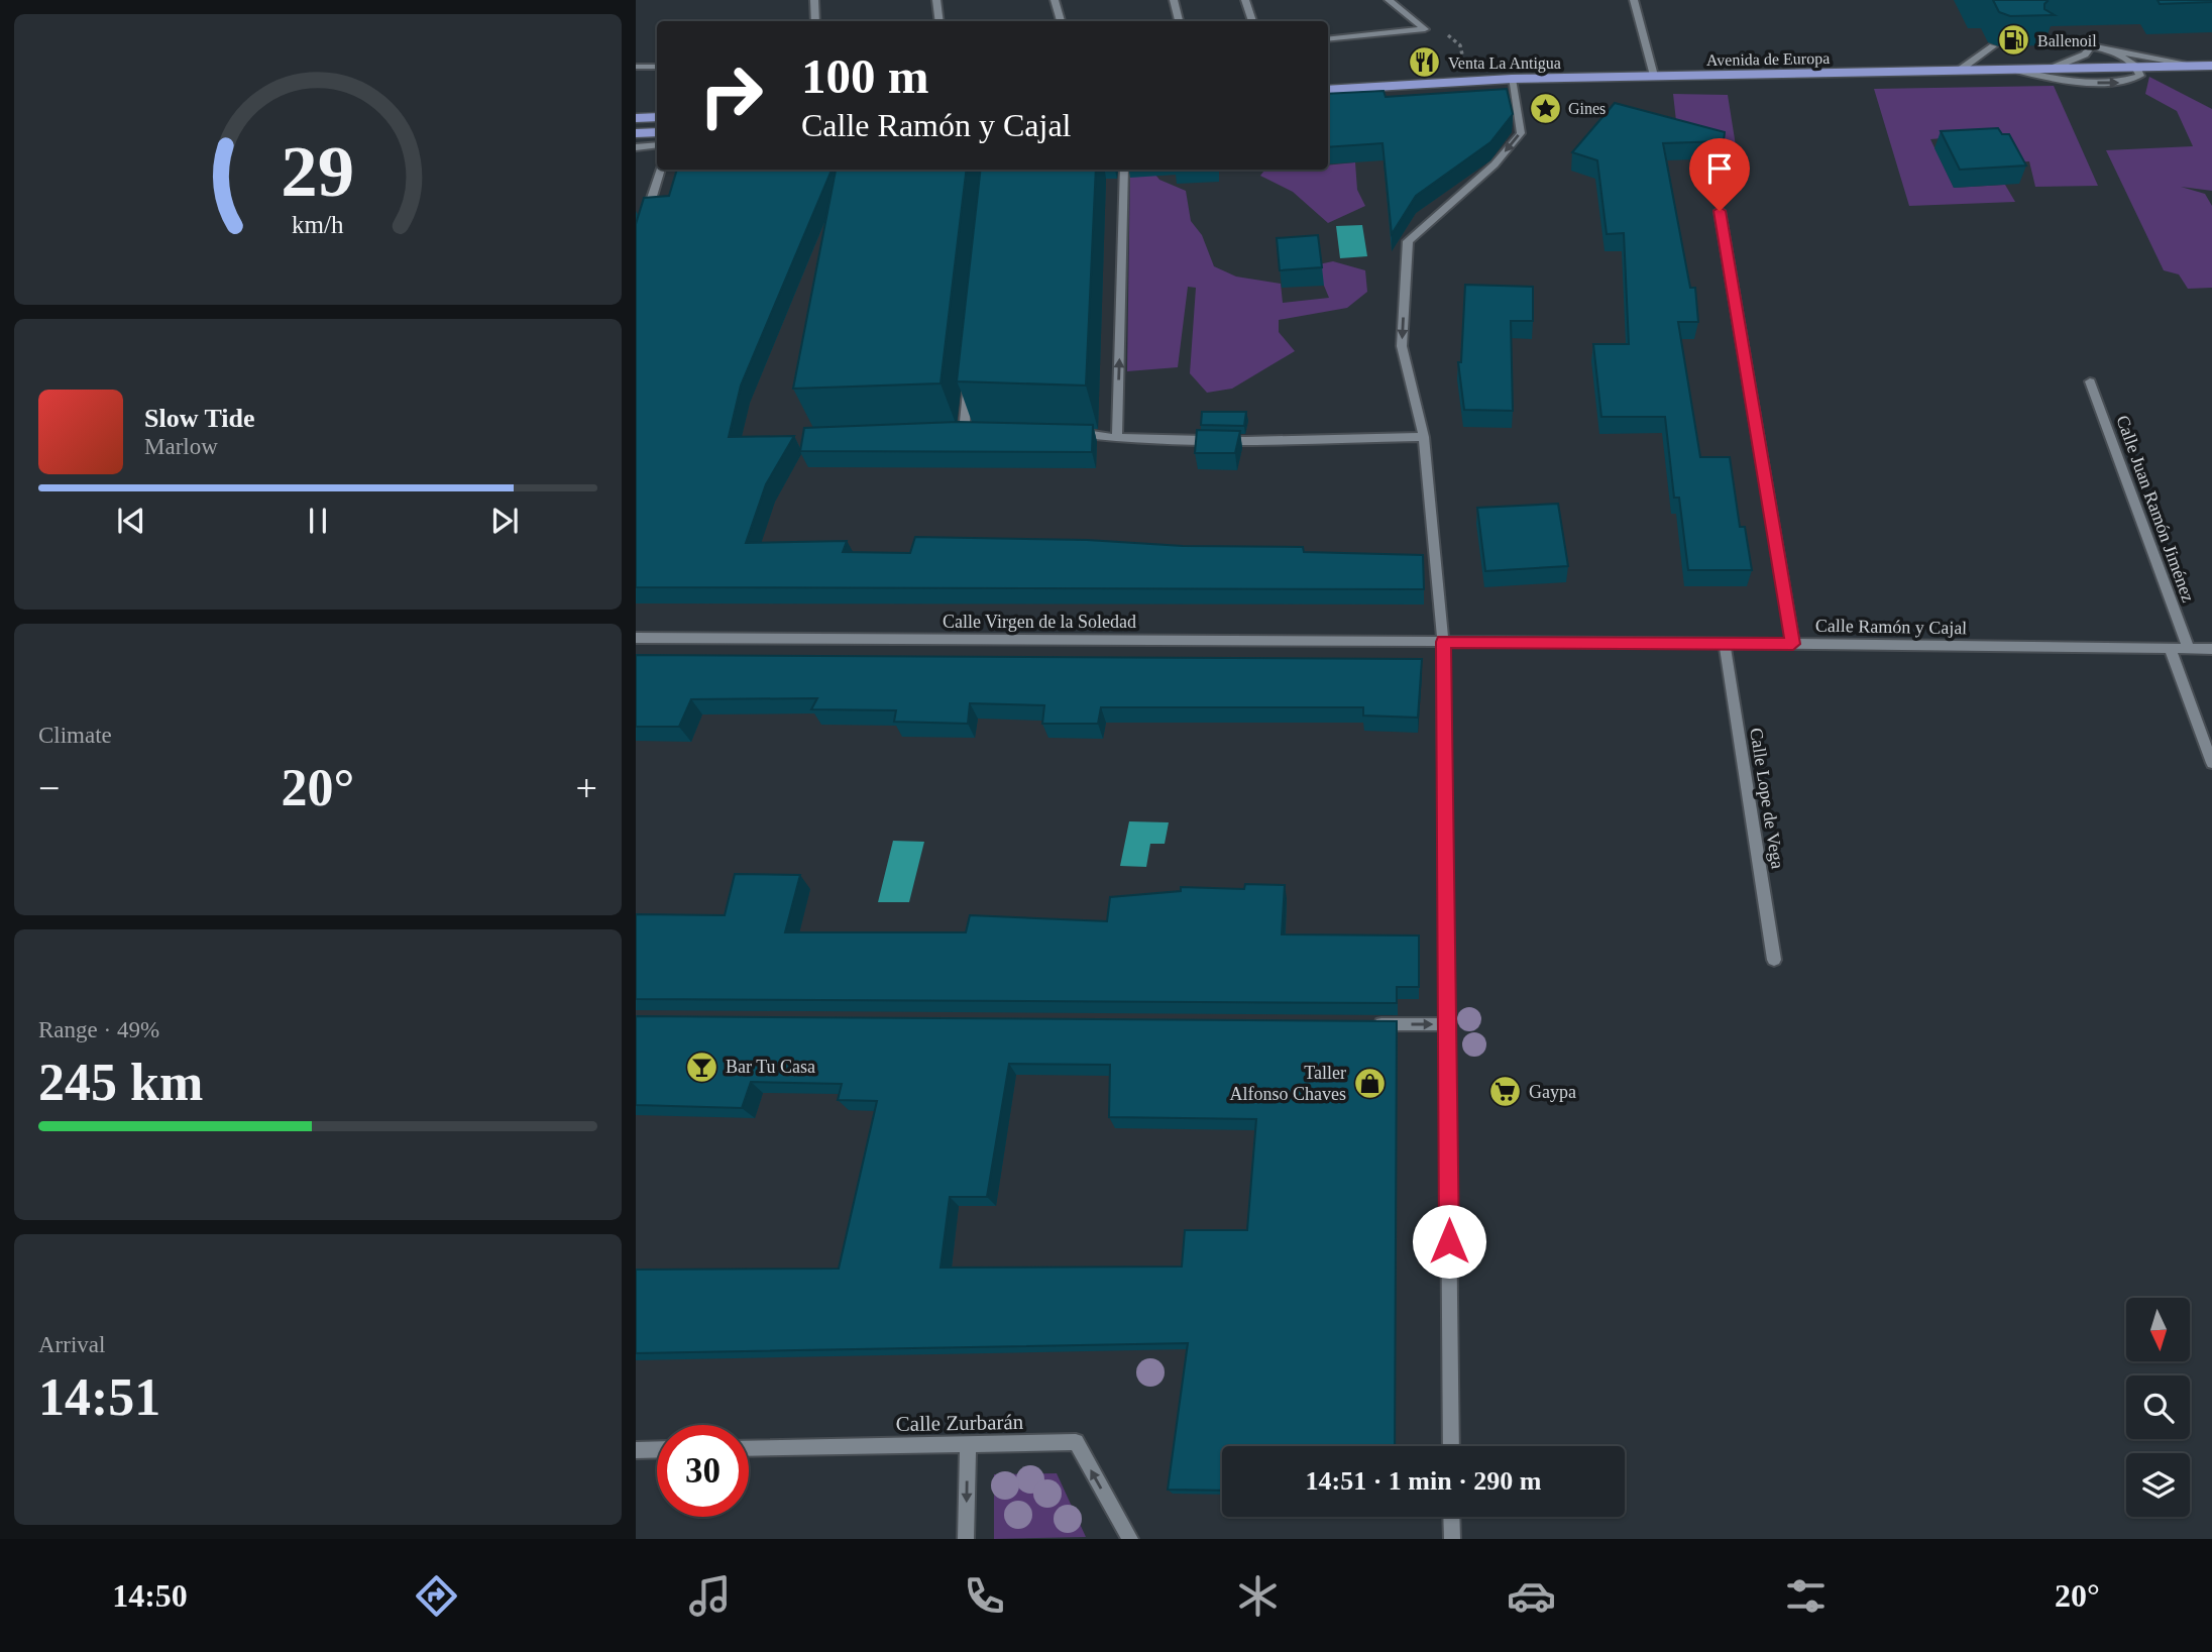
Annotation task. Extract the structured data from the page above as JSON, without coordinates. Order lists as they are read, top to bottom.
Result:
{
  "streets": {
    "main road": ["Avenida de Europa"],
    "street": [
      "Calle Juan Ramón Jiménez",
      "Calle Virgen de la Soledad",
      "Calle Ramón y Cajal",
      "Calle Lope de Vega",
      "Calle Zurbarán"
    ]
  },
  "crossings": [
    ["Calle Juan Ramón Jiménez", "Calle Ramón y Cajal"],
    ["Calle Virgen de la Soledad", "Calle Ramón y Cajal"],
    ["Calle Ramón y Cajal", "Calle Lope de Vega"]
  ],
  "one_way": ["Calle Zurbarán"],
  "places": {
    "fuel station": ["Ballenoil"],
    "restaurant": ["Venta La Antigua"],
    "place": ["Gines"],
    "bar": ["Bar Tu Casa"],
    "shop": ["Taller Alfonso Chaves"],
    "supermarket": ["Gaypa"]
  },
  "north": "bottom",
  "page": {
    "turn": ["100 m", "Calle Ramón y Cajal"],
    "song": ["Slow Tide", "Marlow"],
    "tile": [
      "Climate",
      ["Range · 49%", "245 km"],
      ["Arrival", "14:51"]
    ],
    "heat": ["−", "20°", "+"],
    "limit": "30",
    "trip": "14:51 · 1 min · 290 m",
    "tabs": ["14:50", "20°"],
    "gauge": ["29", "km/h"]
  }
}
